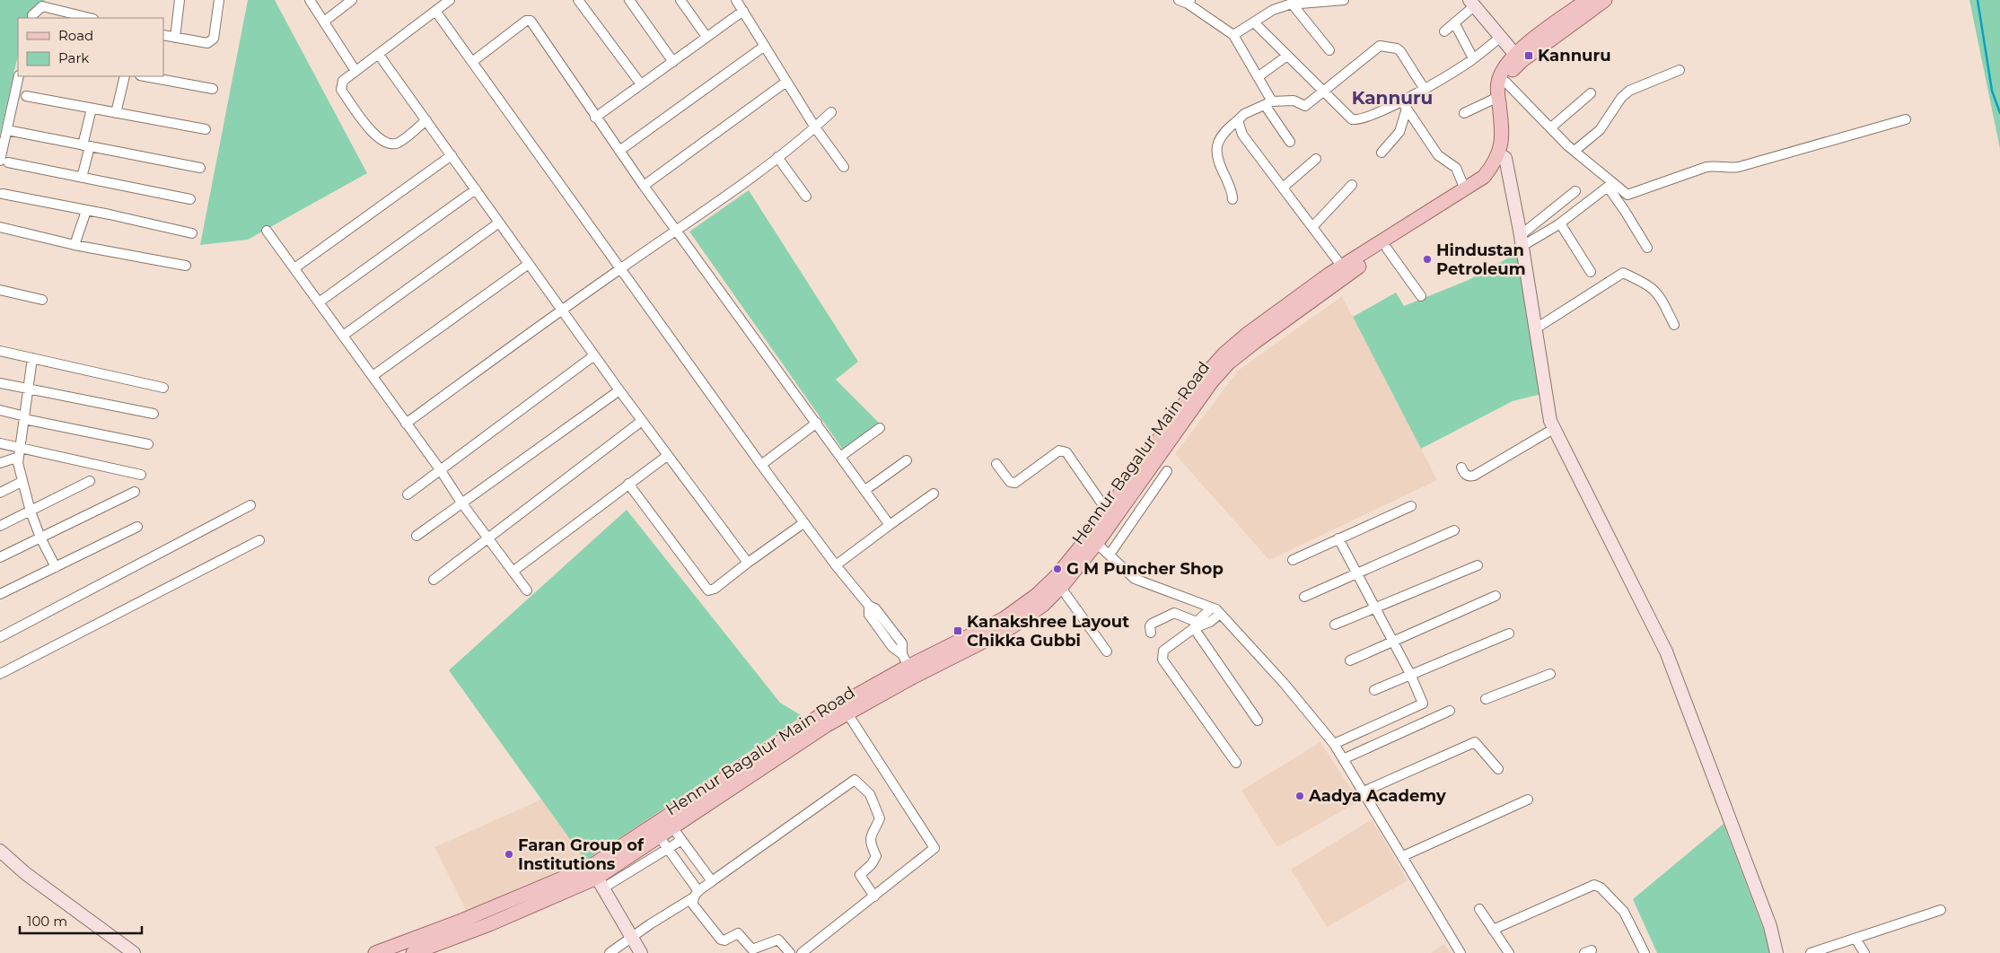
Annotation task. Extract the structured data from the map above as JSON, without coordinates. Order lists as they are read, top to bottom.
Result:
{
  "streets": {
    "main road": ["Hennur Bagalur Main Road"]
  },
  "districts": ["Kannuru"],
  "places": {
    "transit": ["Kannuru", "Kanakshree Layout Chikka Gubbi"],
    "other": [
      "Hindustan Petroleum",
      "G M Puncher Shop",
      "Aadya Academy",
      "Faran Group of Institutions"
    ]
  },
  "legend": ["Road", "Park"],
  "scale_bar": "100 m"
}
